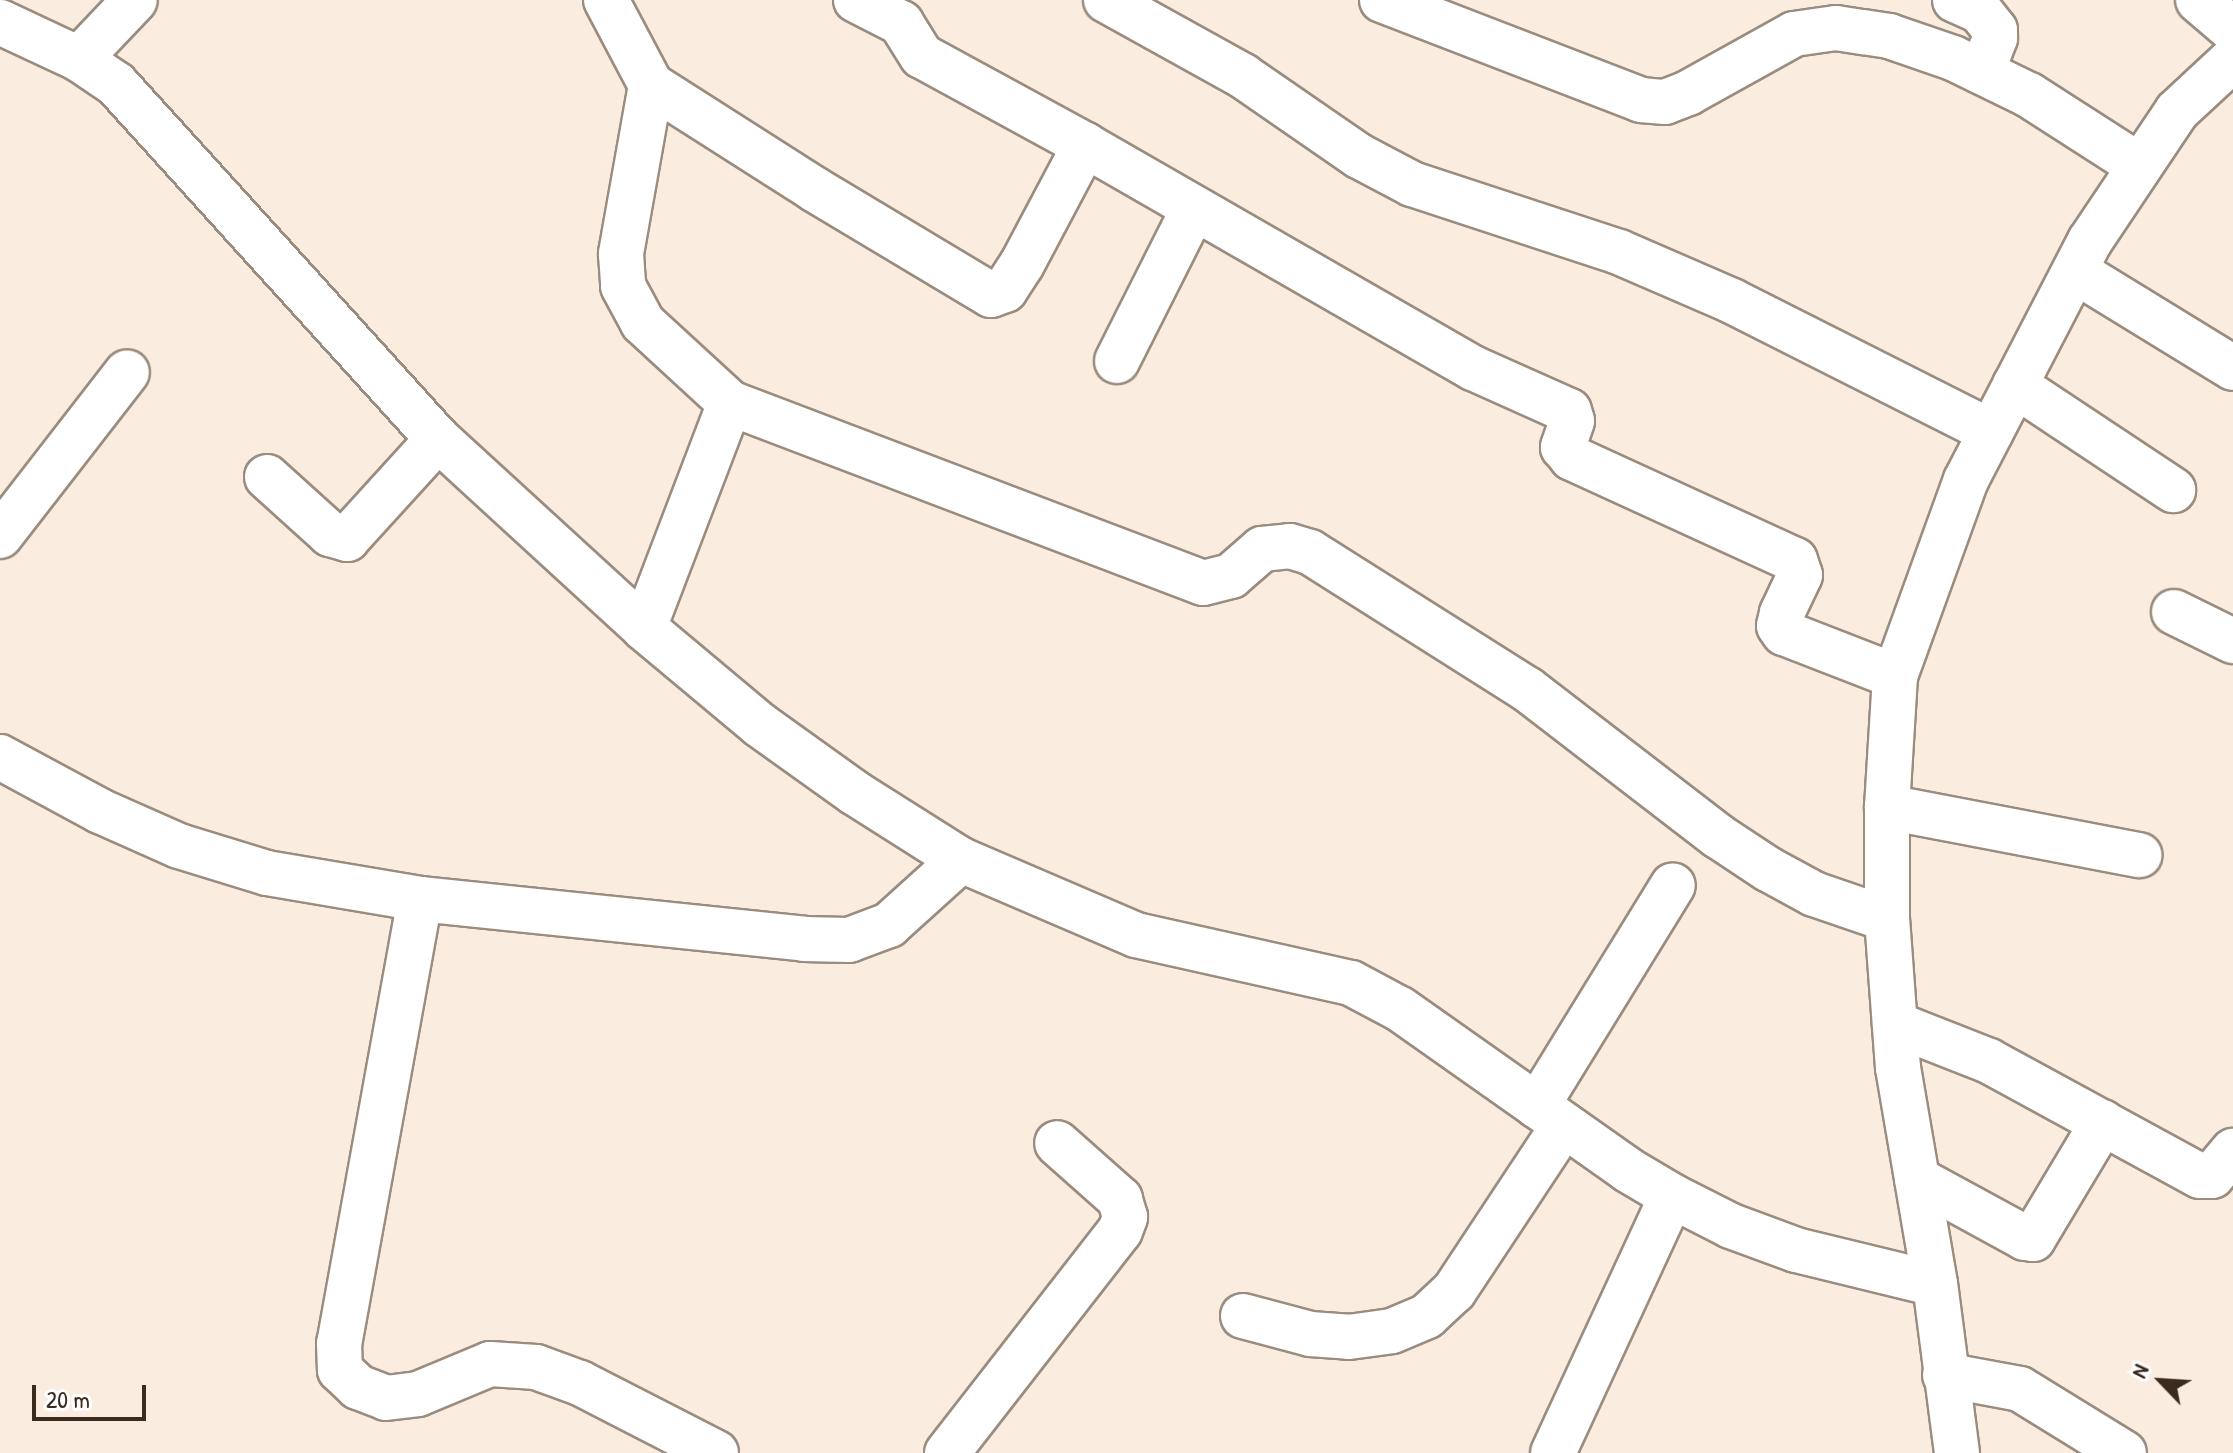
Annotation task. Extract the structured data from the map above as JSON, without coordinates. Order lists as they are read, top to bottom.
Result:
{
  "scale_bar": "20 m",
  "north": "top left"
}
